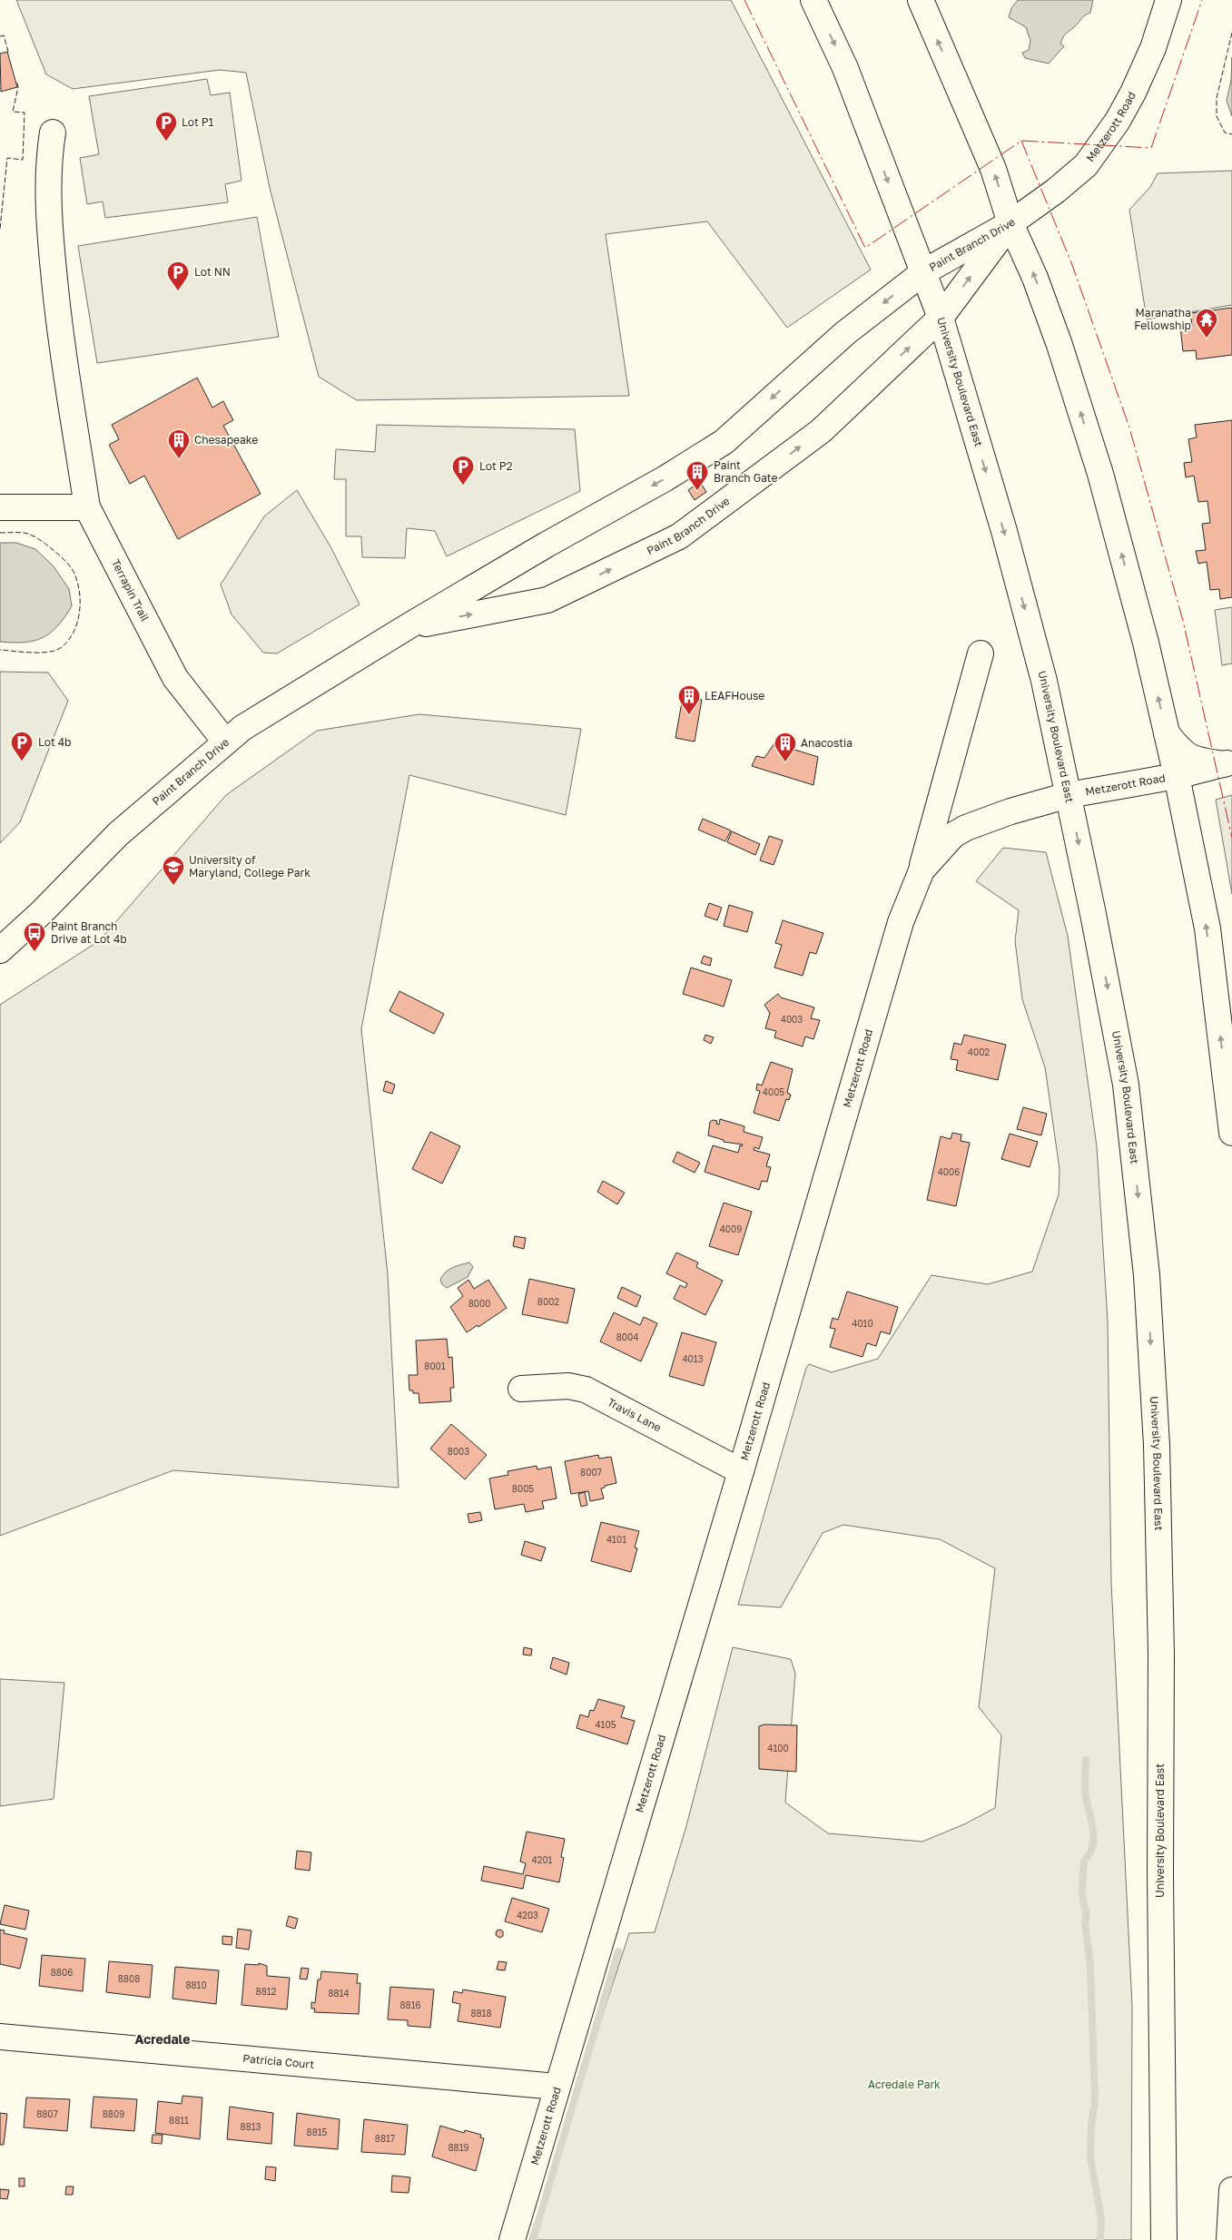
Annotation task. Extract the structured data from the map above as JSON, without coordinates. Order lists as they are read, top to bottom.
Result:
{
  "streets": {
    "street": [
      "Metzerott Road",
      "Paint Branch Drive",
      "University Boulevard East",
      "Terrapin Trail",
      "Travis Lane",
      "Patricia Court"
    ]
  },
  "crossings": [
    ["Metzerott Road", "Paint Branch Drive"],
    ["Metzerott Road", "University Boulevard East"],
    ["Metzerott Road", "Travis Lane"],
    ["Metzerott Road", "Patricia Court"],
    ["Paint Branch Drive", "University Boulevard East"],
    ["Paint Branch Drive", "Terrapin Trail"]
  ],
  "districts": ["Acredale"],
  "parks": ["Acredale Park"],
  "places": {
    "parking": [
      "Lot P1",
      "Lot NN",
      "Lot P2",
      "Lot 4b"
    ],
    "temple": ["Maranatha Fellowship"],
    "building": [
      "Chesapeake",
      "Paint Branch Gate",
      "LEAFHouse",
      "Anacostia"
    ],
    "school or university": ["University of Maryland, College Park"],
    "bus stop": ["Paint Branch Drive at Lot 4b"]
  },
  "house_numbers": [
    "4003",
    "4002",
    "4005",
    "4006",
    "4009",
    "8002",
    "8000",
    "4010",
    "8004",
    "4013",
    "8001",
    "8003",
    "8007",
    "8005",
    "4101",
    "4105",
    "4100",
    "4201",
    "4203",
    "8806",
    "8808",
    "8810",
    "8812",
    "8814",
    "8816",
    "8818",
    "8807",
    "8809",
    "8811",
    "8813",
    "8815",
    "8817",
    "8819"
  ]
}
